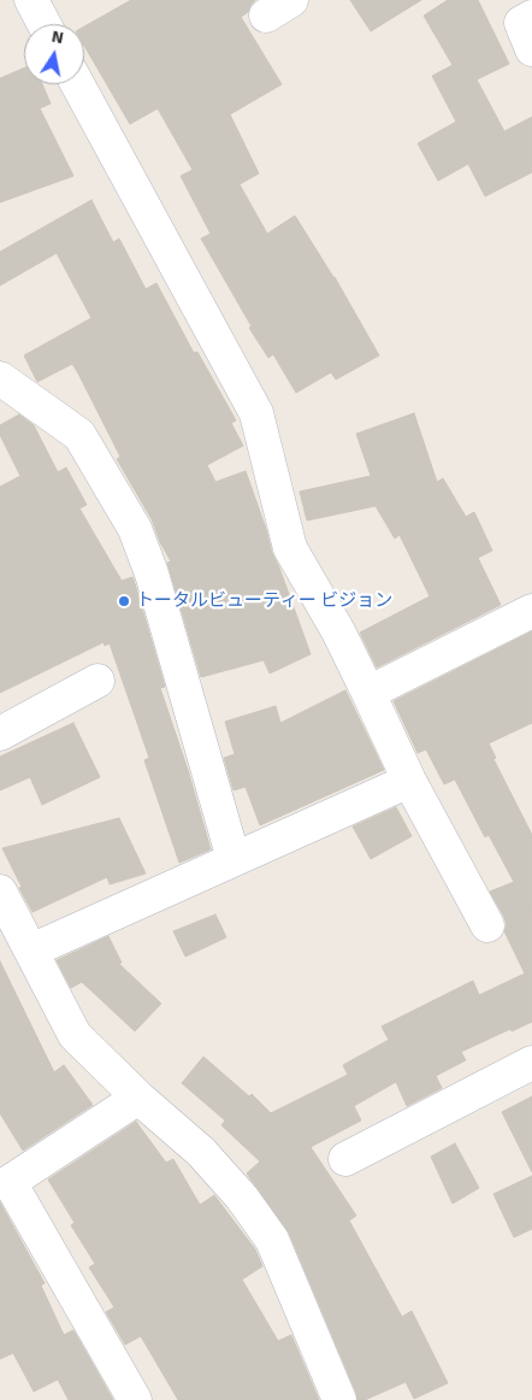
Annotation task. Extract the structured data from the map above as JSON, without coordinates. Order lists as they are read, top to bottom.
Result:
{
  "places": ["トータルビューティー ビジョン"],
  "north": "top"
}
